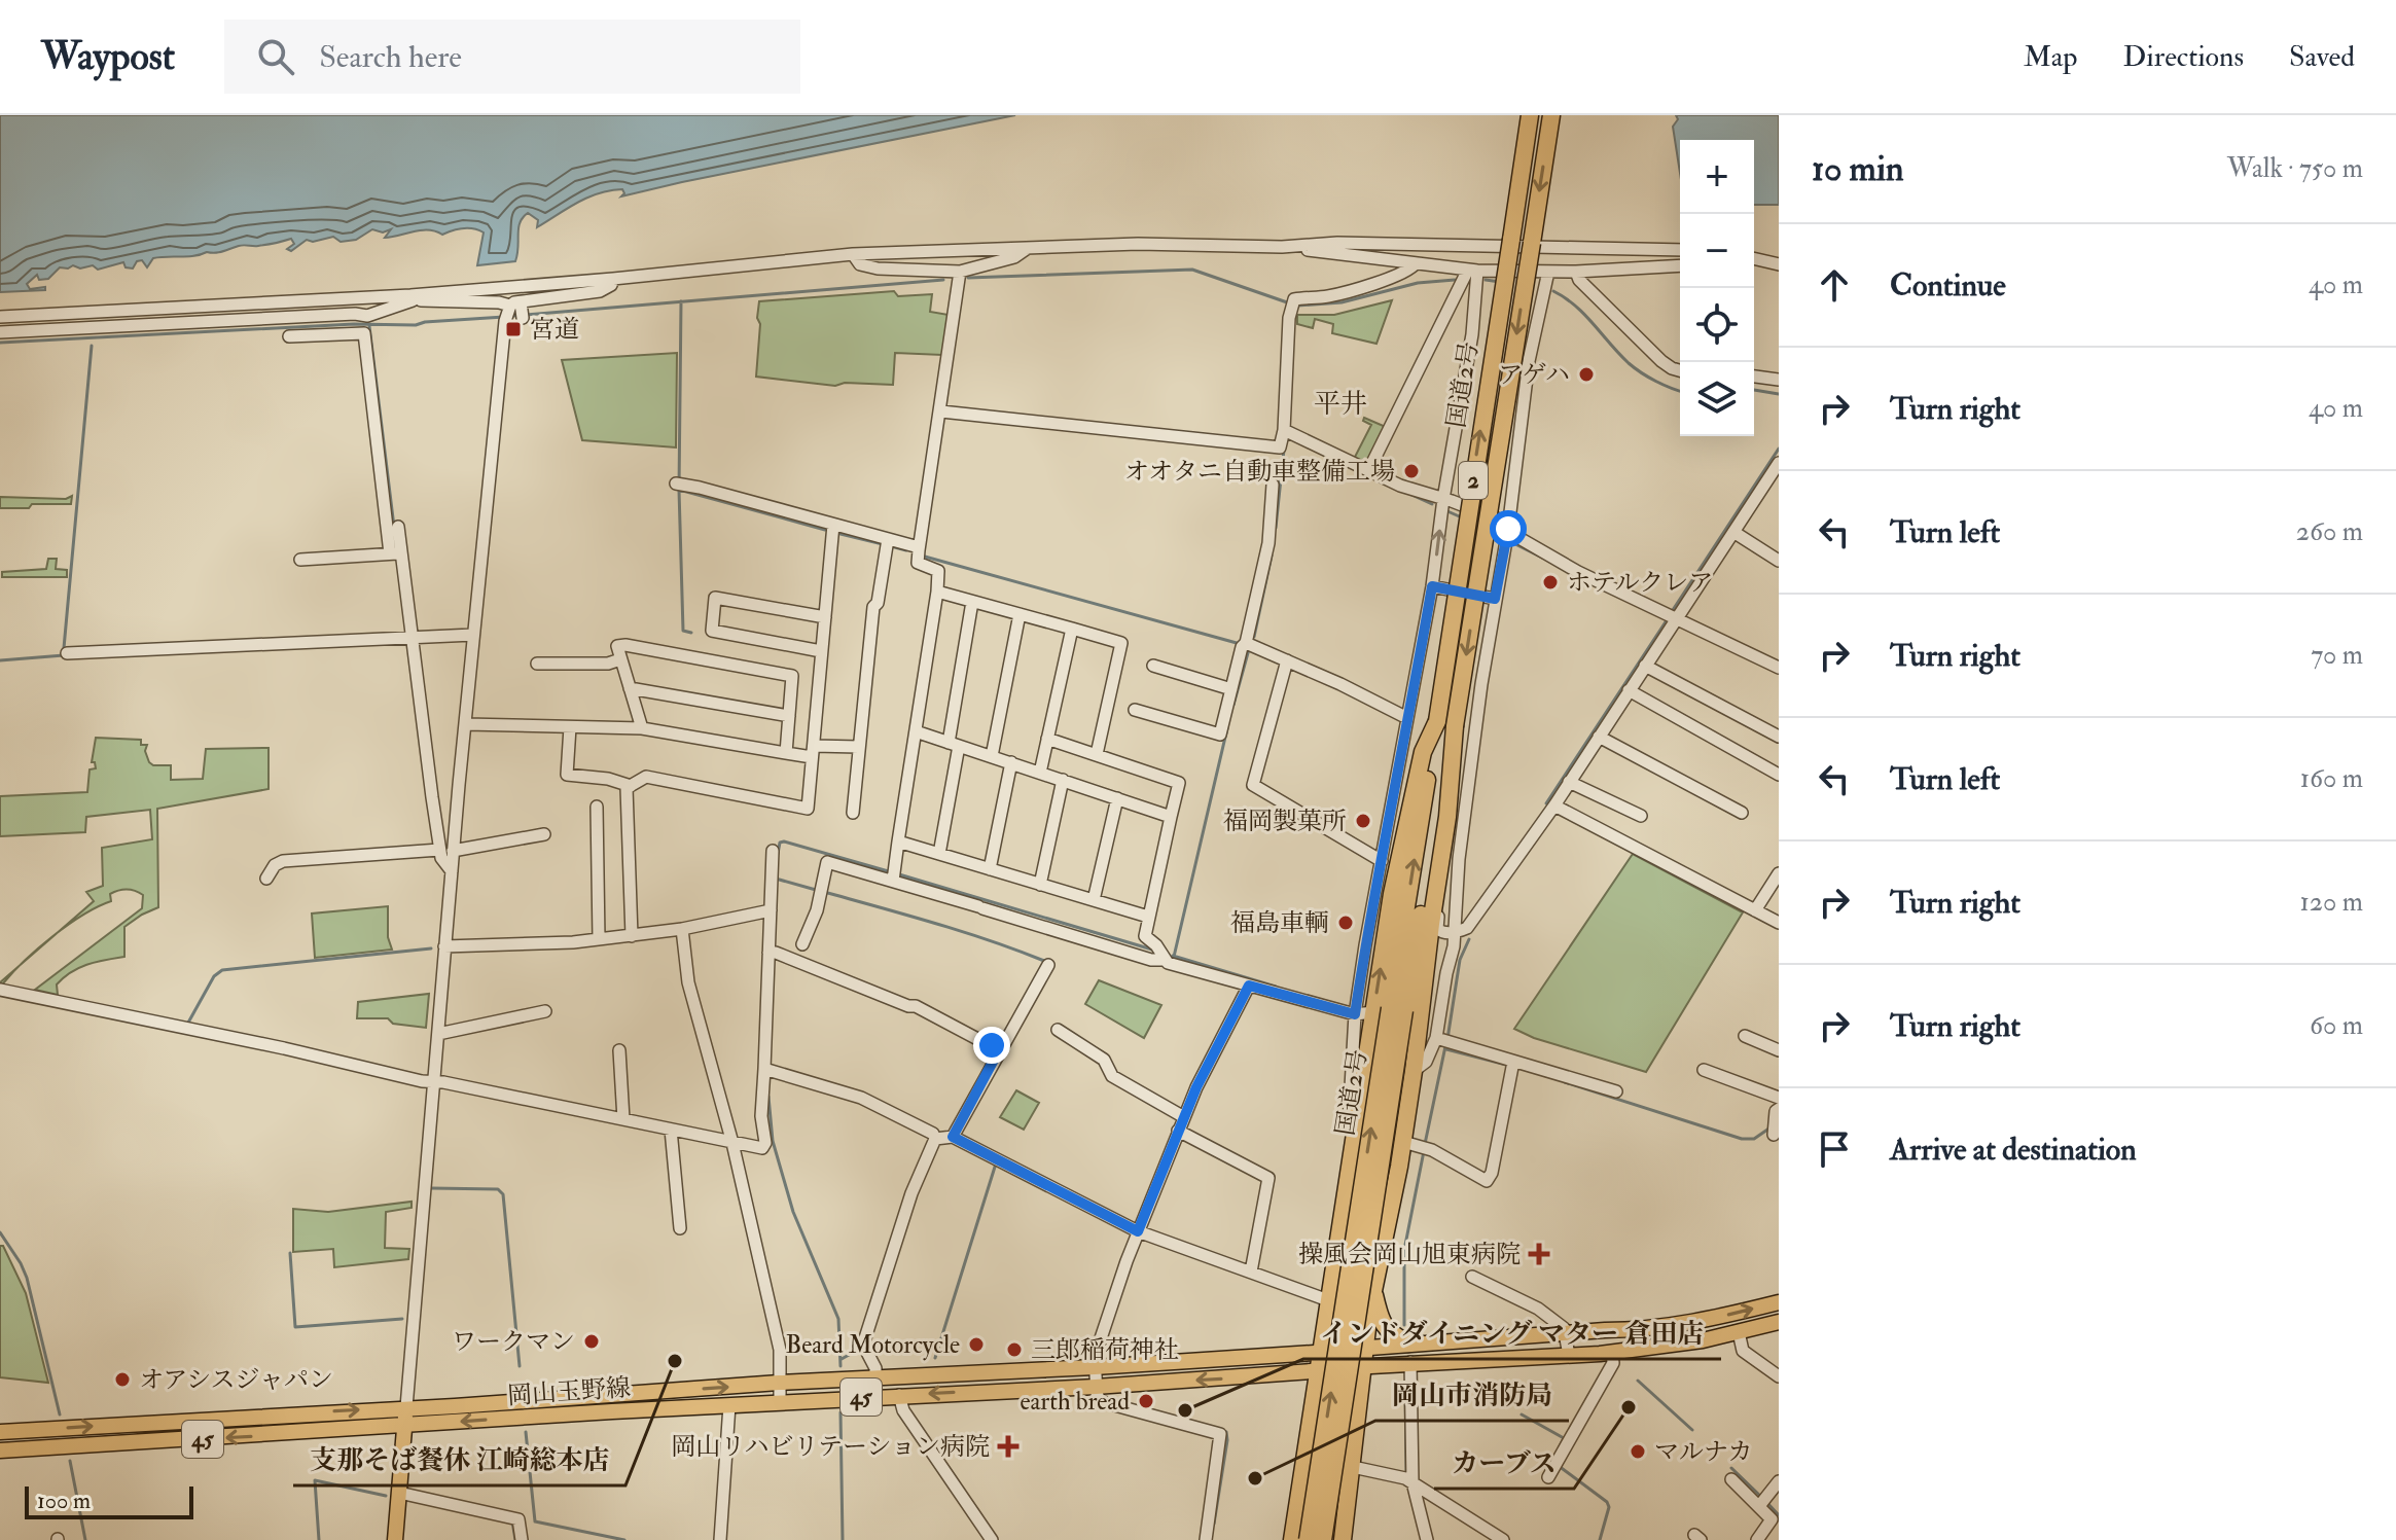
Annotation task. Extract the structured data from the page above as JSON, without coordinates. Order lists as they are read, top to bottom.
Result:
{
  "streets": {
    "highway": ["国道2号", "2"],
    "main road": ["岡山玉野線", "45"]
  },
  "crossings": [
    ["国道2号", "2"]
  ],
  "districts": ["平井"],
  "places": {
    "transit": ["宮道"],
    "other": [
      "アゲハ",
      "オオタニ自動車整備工場",
      "ホテルクレア",
      "福岡製菓所",
      "福島車輌",
      "ワークマン",
      "Beard Motorcycle",
      "三郎稲荷神社",
      "支那そば餐休 江崎総本店",
      "オアシスジャパン",
      "earth bread",
      "カーブス",
      "インドダイニング マター 倉田店",
      "マルナカ",
      "岡山市消防局"
    ],
    "health": ["操風会岡山旭東病院", "岡山リハビリテーション病院"]
  },
  "scale_bar": "100 m",
  "page": {
    "header": "Waypost",
    "search": "Search here",
    "nav": ["Map", "Directions", "Saved"],
    "heading": ["10 min", "Walk · 750 m"],
    "map_buttons": ["+", "−"],
    "list": [
      ["Continue", "40 m"],
      ["Turn right", "40 m"],
      ["Turn left", "260 m"],
      ["Turn right", "70 m"],
      ["Turn left", "160 m"],
      ["Turn right", "120 m"],
      ["Turn right", "60 m"],
      "Arrive at destination"
    ],
    "scale": "100 m"
  }
}
